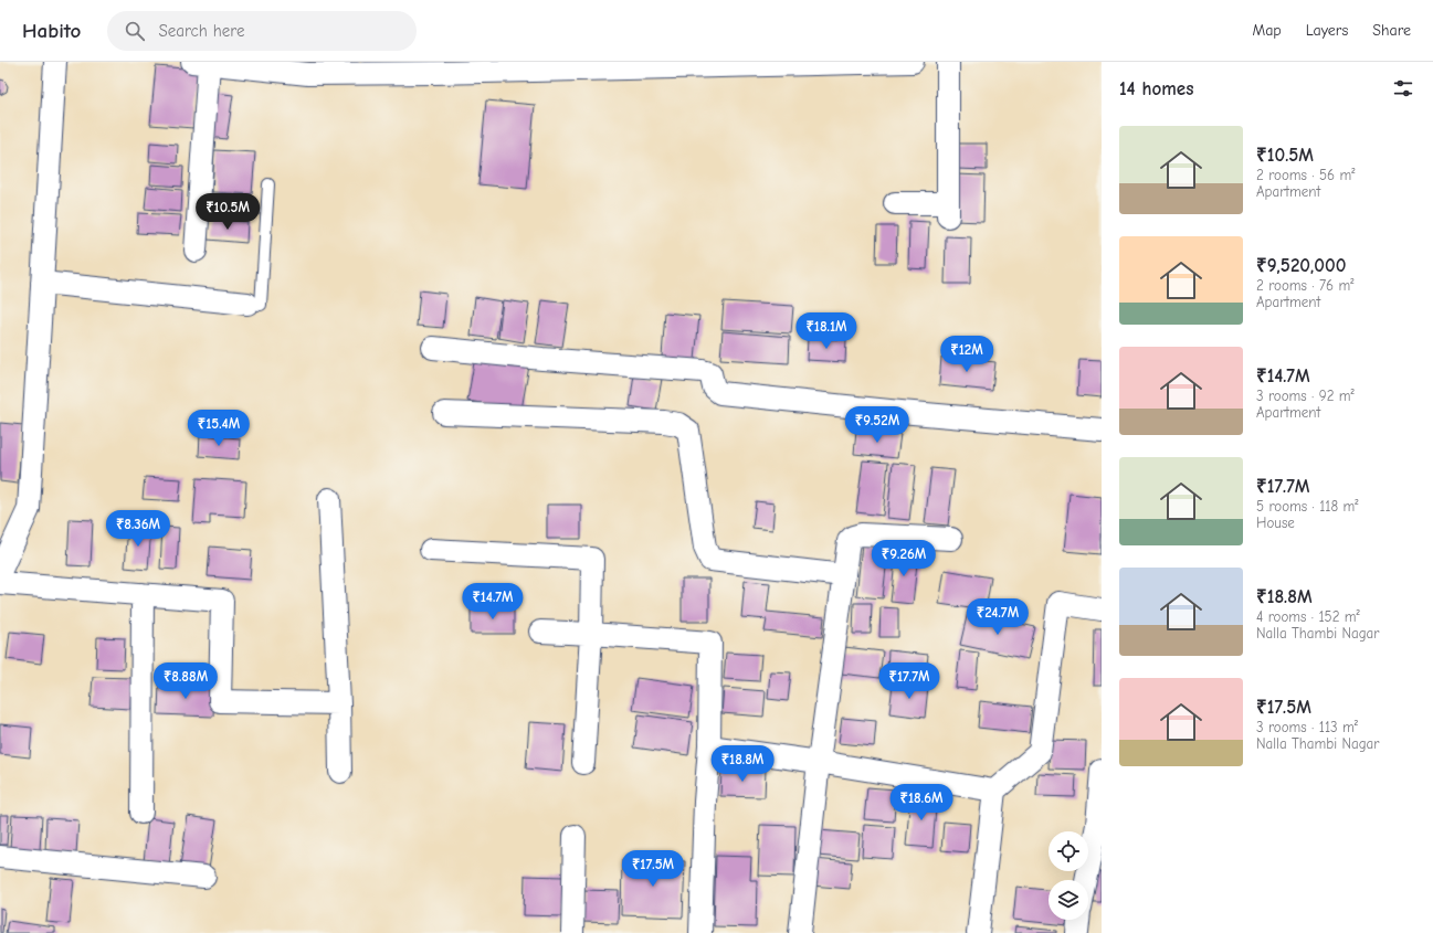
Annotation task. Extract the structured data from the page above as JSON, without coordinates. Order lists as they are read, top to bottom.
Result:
{
  "page": {
    "header": "Habito",
    "search": "Search here",
    "nav": ["Map", "Layers", "Share"],
    "heading": "14 homes",
    "list": [
      {
        "name": "₹10.5M",
        "note": "2 rooms · 56 m² · Apartment"
      },
      {
        "name": "₹9,520,000",
        "note": "2 rooms · 76 m² · Apartment"
      },
      {
        "name": "₹14.7M",
        "note": "3 rooms · 92 m² · Apartment"
      },
      {
        "name": "₹17.7M",
        "note": "5 rooms · 118 m² · House"
      },
      {
        "name": "₹18.8M",
        "note": "4 rooms · 152 m² · Nalla Thambi Nagar"
      },
      {
        "name": "₹17.5M",
        "note": "3 rooms · 113 m² · Nalla Thambi Nagar"
      }
    ],
    "price": [
      "₹10.5M",
      "₹18.1M",
      "₹12M",
      "₹9.52M",
      "₹15.4M",
      "₹8.36M",
      "₹9.26M",
      "₹14.7M",
      "₹24.7M",
      "₹8.88M",
      "₹17.7M",
      "₹18.8M",
      "₹18.6M",
      "₹17.5M"
    ]
  }
}
